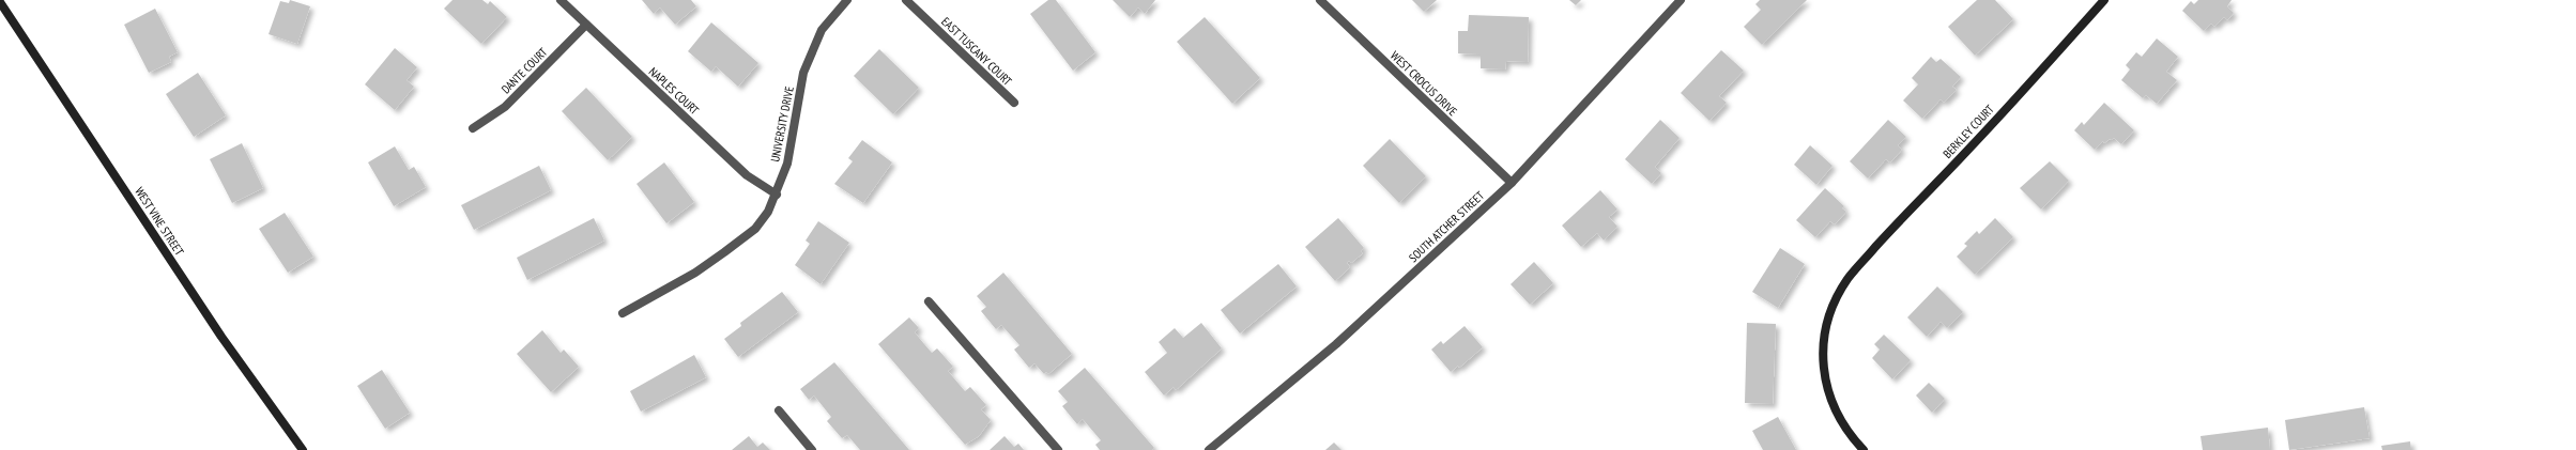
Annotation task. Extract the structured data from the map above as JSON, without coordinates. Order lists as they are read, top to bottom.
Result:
{
  "streets": {
    "street": [
      "EAST TUSCANY COURT",
      "DANTE COURT",
      "WEST CROCUS DRIVE",
      "NAPLES COURT",
      "UNIVERSITY DRIVE",
      "BERKLEY COURT",
      "WEST VINE STREET",
      "SOUTH ATCHER STREET"
    ]
  },
  "crossings": [
    ["DANTE COURT", "NAPLES COURT"],
    ["WEST CROCUS DRIVE", "SOUTH ATCHER STREET"],
    ["NAPLES COURT", "UNIVERSITY DRIVE"]
  ]
}
